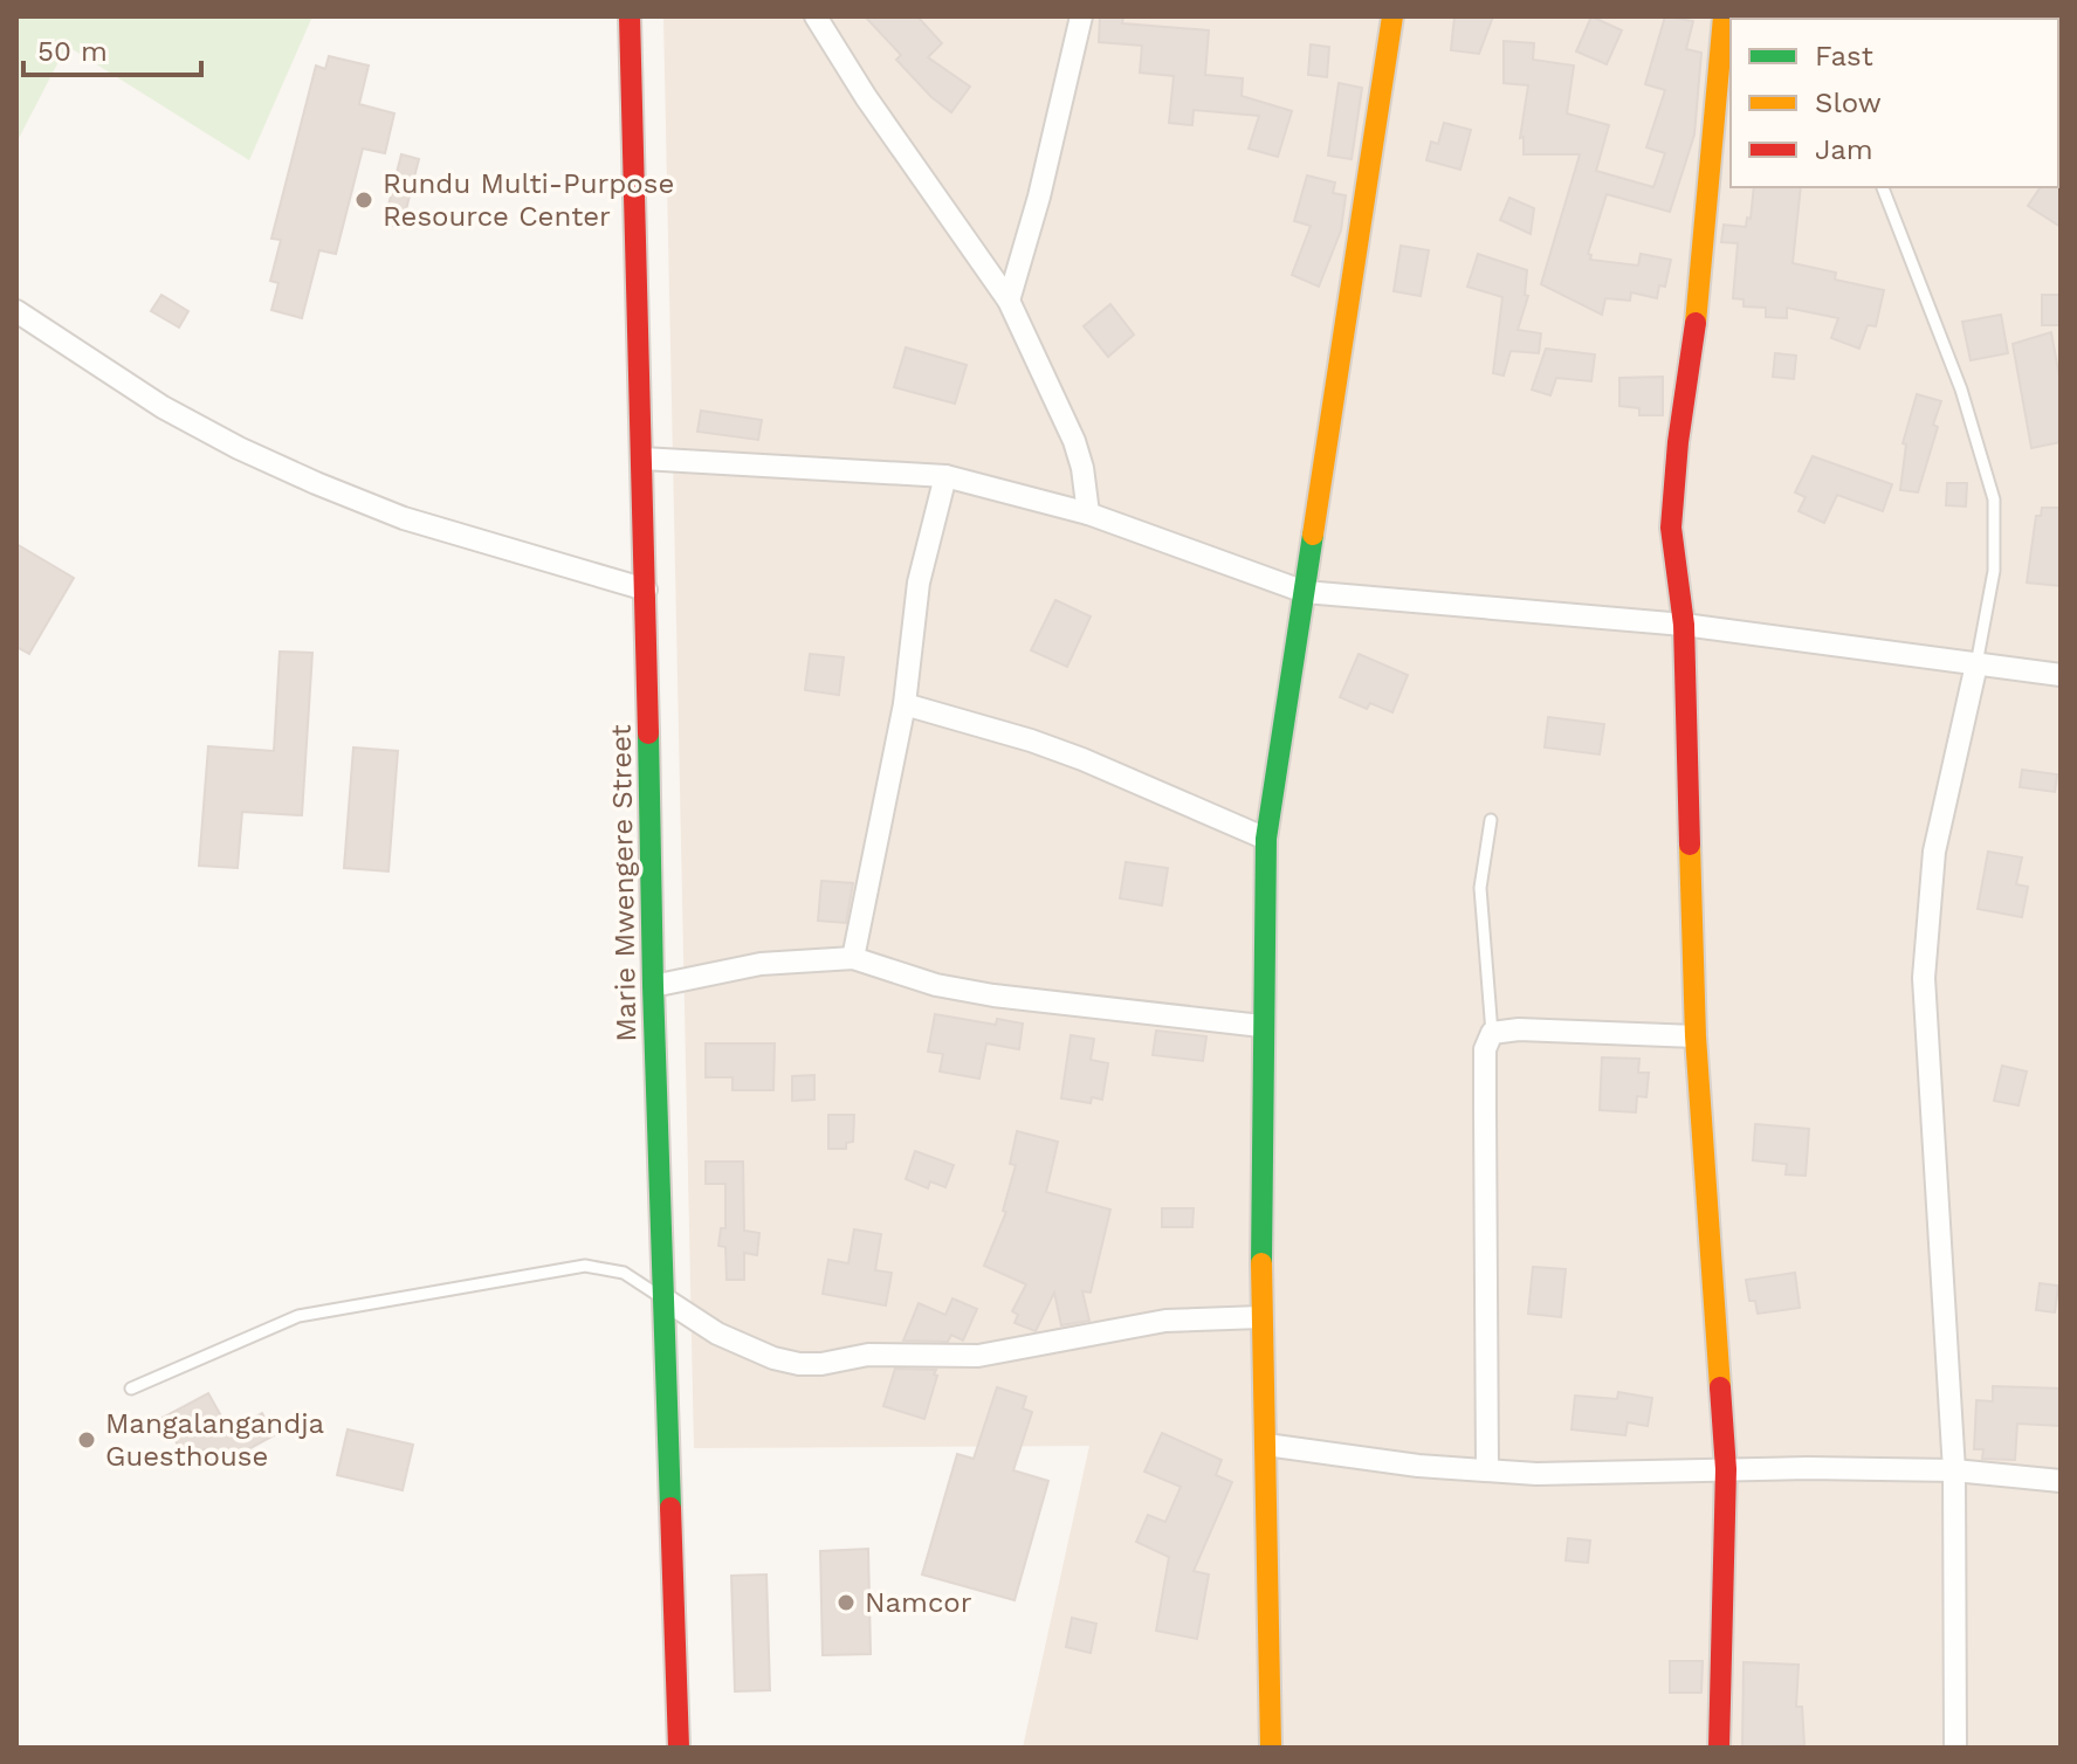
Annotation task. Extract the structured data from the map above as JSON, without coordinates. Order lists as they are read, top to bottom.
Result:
{
  "streets": {
    "street": ["Marie Mwengere Street"]
  },
  "places": ["Rundu Multi-Purpose Resource Center", "Mangalangandja Guesthouse", "Namcor"],
  "legend": ["Fast", "Slow", "Jam"],
  "scale_bar": "50 m"
}
